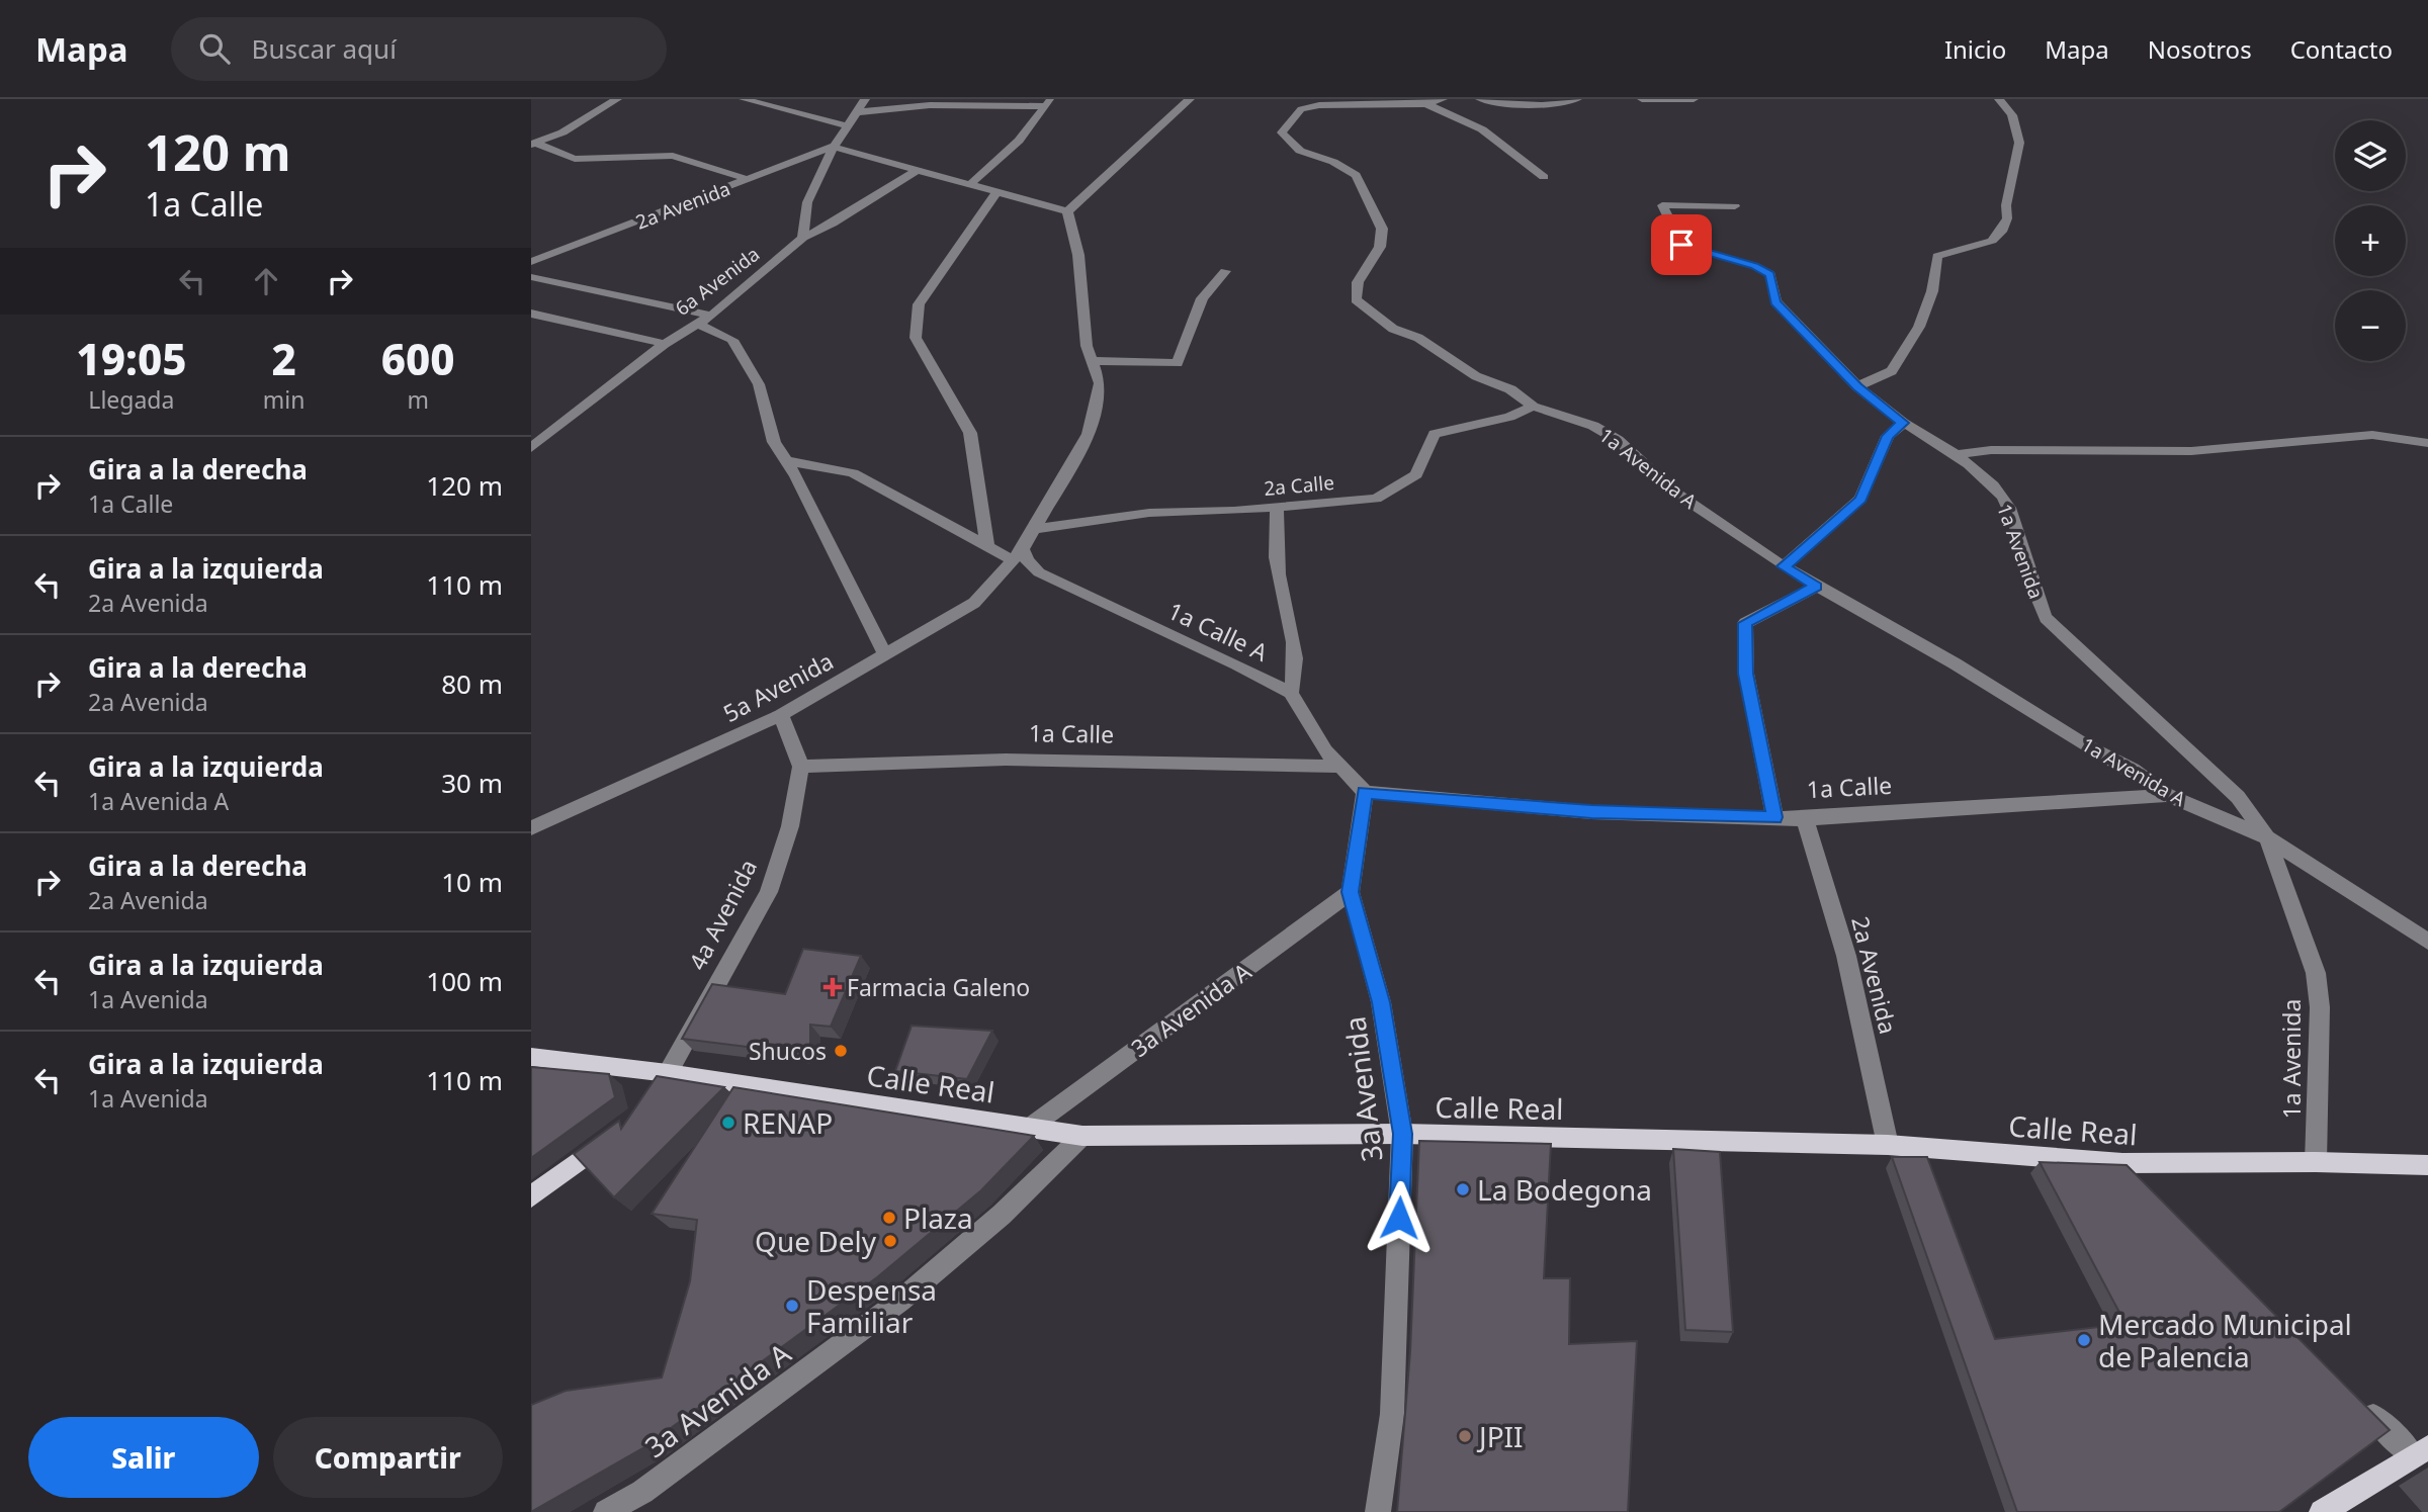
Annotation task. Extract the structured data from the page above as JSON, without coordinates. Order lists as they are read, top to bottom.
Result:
{
  "streets": {
    "main road": ["4a Avenida", "Calle Real"],
    "street": [
      "2a Avenida",
      "6a Avenida",
      "1a Avenida A",
      "2a Calle",
      "1a Avenida",
      "1a Calle A",
      "5a Avenida",
      "1a Calle",
      "3a Avenida A",
      "3a Avenida"
    ]
  },
  "crossings": [
    ["2a Avenida", "1a Calle"],
    ["2a Avenida", "Calle Real"],
    ["1a Avenida A", "2a Calle"],
    ["1a Avenida A", "1a Avenida"],
    ["1a Avenida A", "1a Calle"],
    ["2a Calle", "5a Avenida"],
    ["1a Avenida", "Calle Real"],
    ["1a Calle A", "5a Avenida"],
    ["1a Calle", "4a Avenida"],
    ["1a Calle", "3a Avenida"],
    ["4a Avenida", "Calle Real"],
    ["3a Avenida A", "Calle Real"],
    ["3a Avenida A", "3a Avenida"],
    ["Calle Real", "3a Avenida"]
  ],
  "places": {
    "health": ["Farmacia Galeno"],
    "other": [
      "Shucos",
      "RENAP",
      "La Bodegona",
      "Plaza",
      "Que Dely",
      "Despensa Familiar",
      "Mercado Municipal de Palencia",
      "JPII"
    ]
  },
  "page": {
    "header": "Mapa",
    "search": "Buscar aquí",
    "nav": [
      "Inicio",
      "Mapa",
      "Nosotros",
      "Contacto"
    ],
    "turn": ["120 m", "1a Calle"],
    "map_buttons": ["+", "−"],
    "eta": [
      "19:05",
      "Llegada",
      "2",
      "min",
      "600",
      "m"
    ],
    "list": [
      {
        "name": "Gira a la derecha",
        "note": "1a Calle",
        "value": "120 m"
      },
      {
        "name": "Gira a la izquierda",
        "note": "2a Avenida",
        "value": "110 m"
      },
      {
        "name": "Gira a la derecha",
        "note": "2a Avenida",
        "value": "80 m"
      },
      {
        "name": "Gira a la izquierda",
        "note": "1a Avenida A",
        "value": "30 m"
      },
      {
        "name": "Gira a la derecha",
        "note": "2a Avenida",
        "value": "10 m"
      },
      {
        "name": "Gira a la izquierda",
        "note": "1a Avenida",
        "value": "100 m"
      },
      {
        "name": "Gira a la izquierda",
        "note": "1a Avenida",
        "value": "110 m"
      }
    ],
    "buttons": ["Salir", "Compartir"]
  }
}
